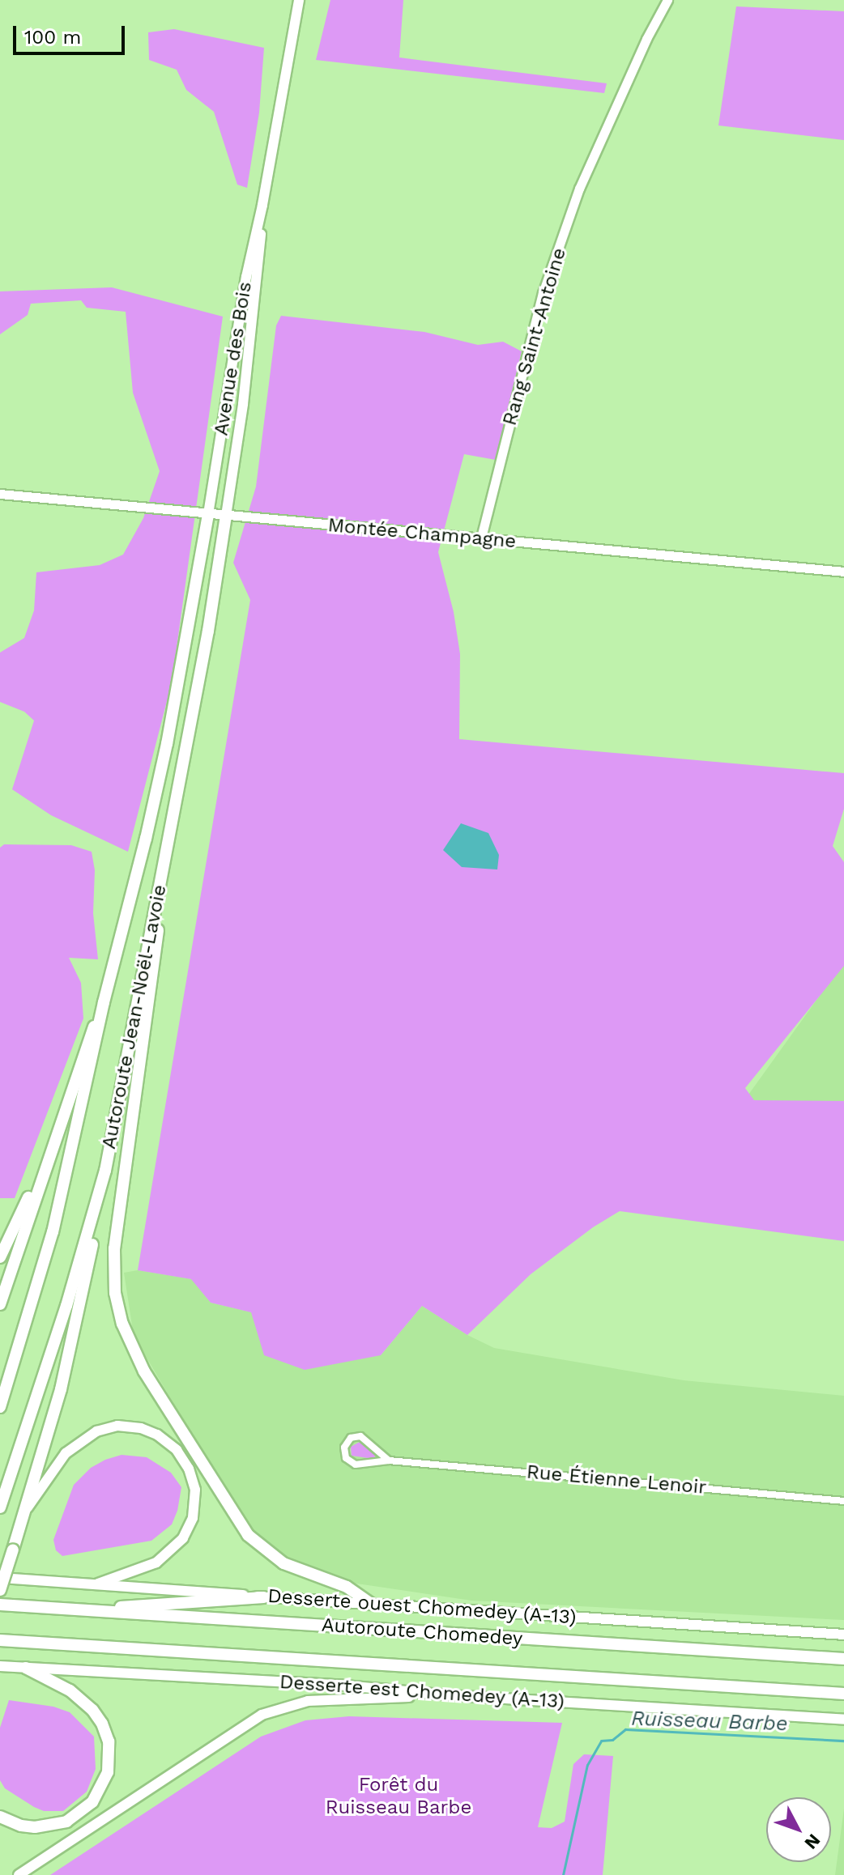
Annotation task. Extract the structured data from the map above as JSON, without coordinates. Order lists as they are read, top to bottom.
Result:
{
  "streets": {
    "highway": ["Autoroute Jean-Noël-Lavoie", "Autoroute Chomedey"],
    "main road": ["Avenue des Bois", "Desserte ouest Chomedey (A-13)", "Desserte est Chomedey (A-13)"],
    "street": ["Rang Saint-Antoine", "Montée Champagne", "Rue Étienne Lenoir"]
  },
  "crossings": [
    ["Rang Saint-Antoine", "Montée Champagne"],
    ["Avenue des Bois", "Montée Champagne"],
    ["Avenue des Bois", "Autoroute Jean-Noël-Lavoie"],
    ["Montée Champagne", "Autoroute Jean-Noël-Lavoie"]
  ],
  "water": ["Ruisseau Barbe"],
  "parks": ["Forêt du Ruisseau Barbe"],
  "scale_bar": "100 m",
  "north": "bottom right"
}
